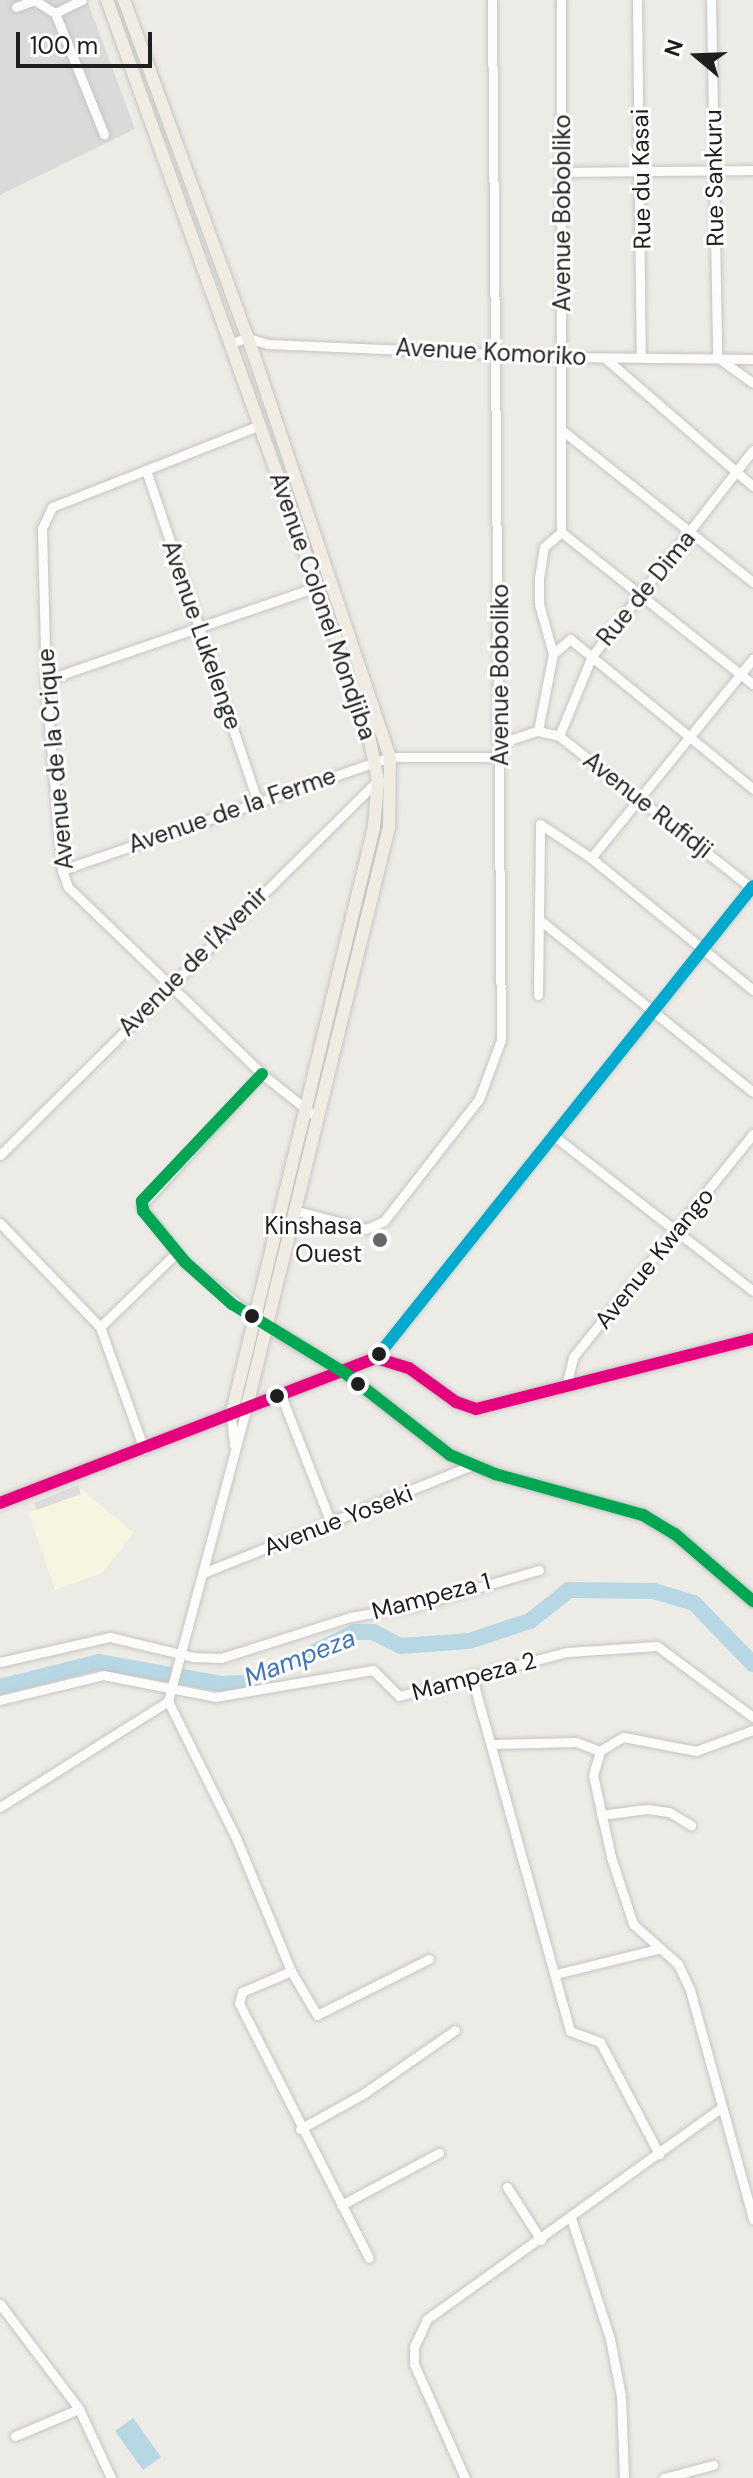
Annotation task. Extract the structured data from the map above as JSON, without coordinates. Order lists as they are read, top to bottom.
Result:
{
  "streets": {
    "main road": ["Avenue Colonel Mondjiba"],
    "street": [
      "Rue Sankuru",
      "Rue du Kasai",
      "Avenue Bobobliko",
      "Avenue Komoriko",
      "Rue de Dima",
      "Avenue Lukelenge",
      "Avenue Boboliko",
      "Avenue de la Crique",
      "Avenue Rufidji",
      "Avenue de la Ferme",
      "Avenue de l'Avenir",
      "Avenue Kwango",
      "Avenue Yoseki",
      "Mampeza 1",
      "Mampeza 2"
    ]
  },
  "crossings": [
    ["Rue Sankuru", "Avenue Komoriko"],
    ["Rue du Kasai", "Avenue Komoriko"],
    ["Avenue Bobobliko", "Avenue Komoriko"],
    ["Avenue Komoriko", "Avenue Colonel Mondjiba"],
    ["Avenue Komoriko", "Avenue Boboliko"],
    ["Rue de Dima", "Avenue Rufidji"],
    ["Avenue Colonel Mondjiba", "Avenue Boboliko"],
    ["Avenue Colonel Mondjiba", "Avenue de la Crique"],
    ["Avenue Colonel Mondjiba", "Avenue de la Ferme"],
    ["Avenue Colonel Mondjiba", "Avenue de l'Avenir"],
    ["Avenue Lukelenge", "Avenue de la Crique"],
    ["Avenue Lukelenge", "Avenue de la Ferme"],
    ["Avenue Boboliko", "Avenue de la Ferme"],
    ["Avenue de la Crique", "Avenue de la Ferme"],
    ["Avenue de la Crique", "Avenue de l'Avenir"],
    ["Avenue de la Ferme", "Avenue de l'Avenir"]
  ],
  "water": ["Mampeza"],
  "places": ["Kinshasa Ouest"],
  "scale_bar": "100 m",
  "north": "left"
}
